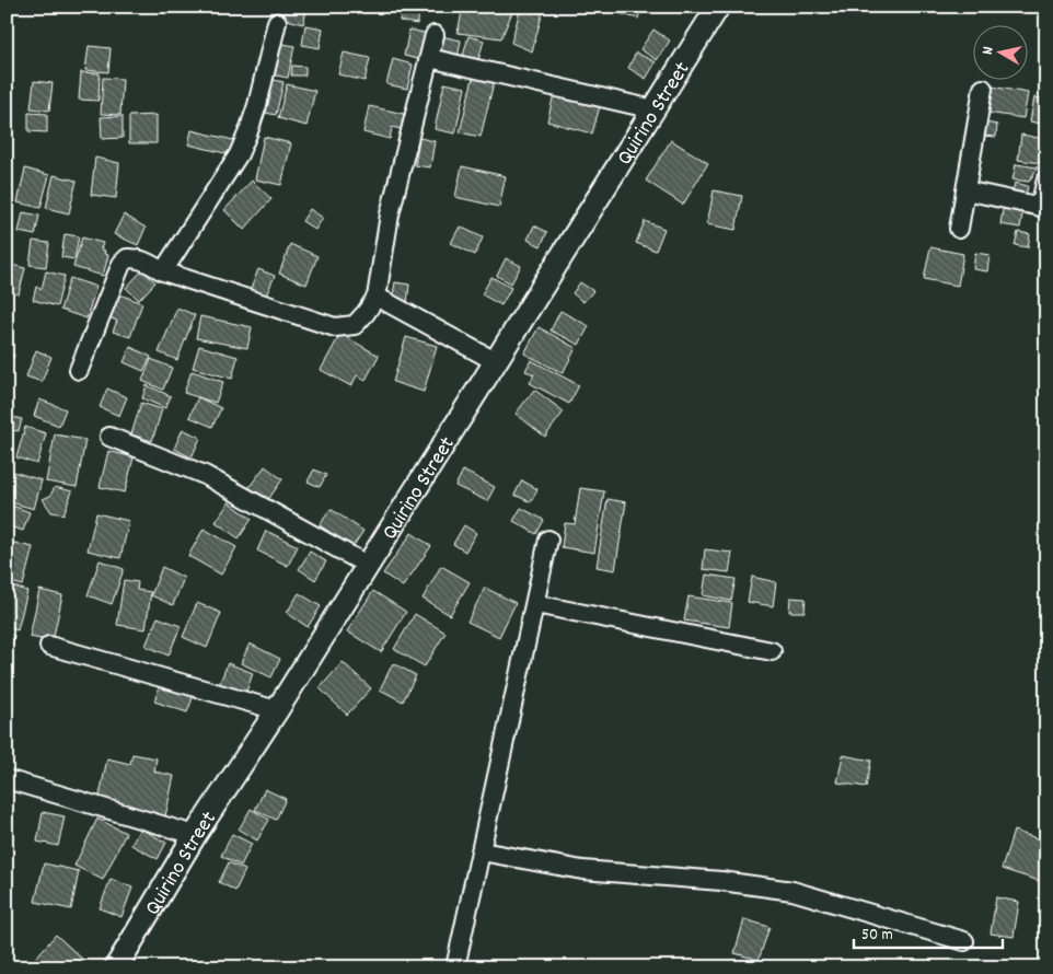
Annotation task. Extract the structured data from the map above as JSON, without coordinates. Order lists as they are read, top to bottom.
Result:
{
  "streets": {
    "street": ["Quirino Street"]
  },
  "scale_bar": "50 m",
  "north": "left"
}
